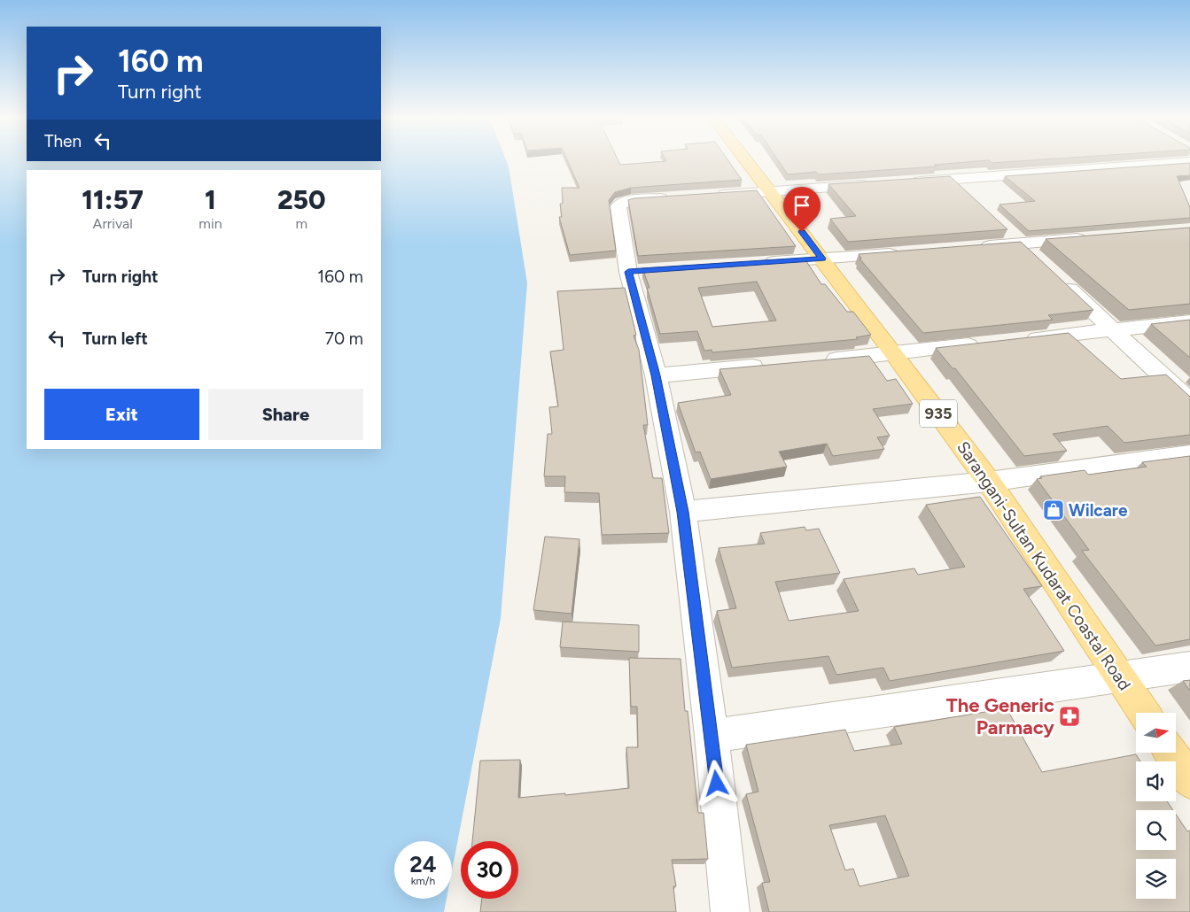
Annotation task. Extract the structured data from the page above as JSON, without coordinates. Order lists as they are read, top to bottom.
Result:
{
  "streets": {
    "main road": ["935", "Sarangani-Sultan Kudarat Coastal Road"]
  },
  "places": {
    "shop": ["Wilcare"],
    "pharmacy": ["The Generic Parmacy"]
  },
  "north": "right",
  "page": {
    "turn": ["160 m", "Turn right"],
    "then": "Then",
    "eta": [
      "11:57",
      "Arrival",
      "1",
      "min",
      "250",
      "m"
    ],
    "list": [
      {
        "name": "Turn right",
        "value": "160 m"
      },
      {
        "name": "Turn left",
        "value": "70 m"
      }
    ],
    "buttons": ["Exit", "Share"],
    "speed": "24 km/h",
    "limit": "30"
  }
}
